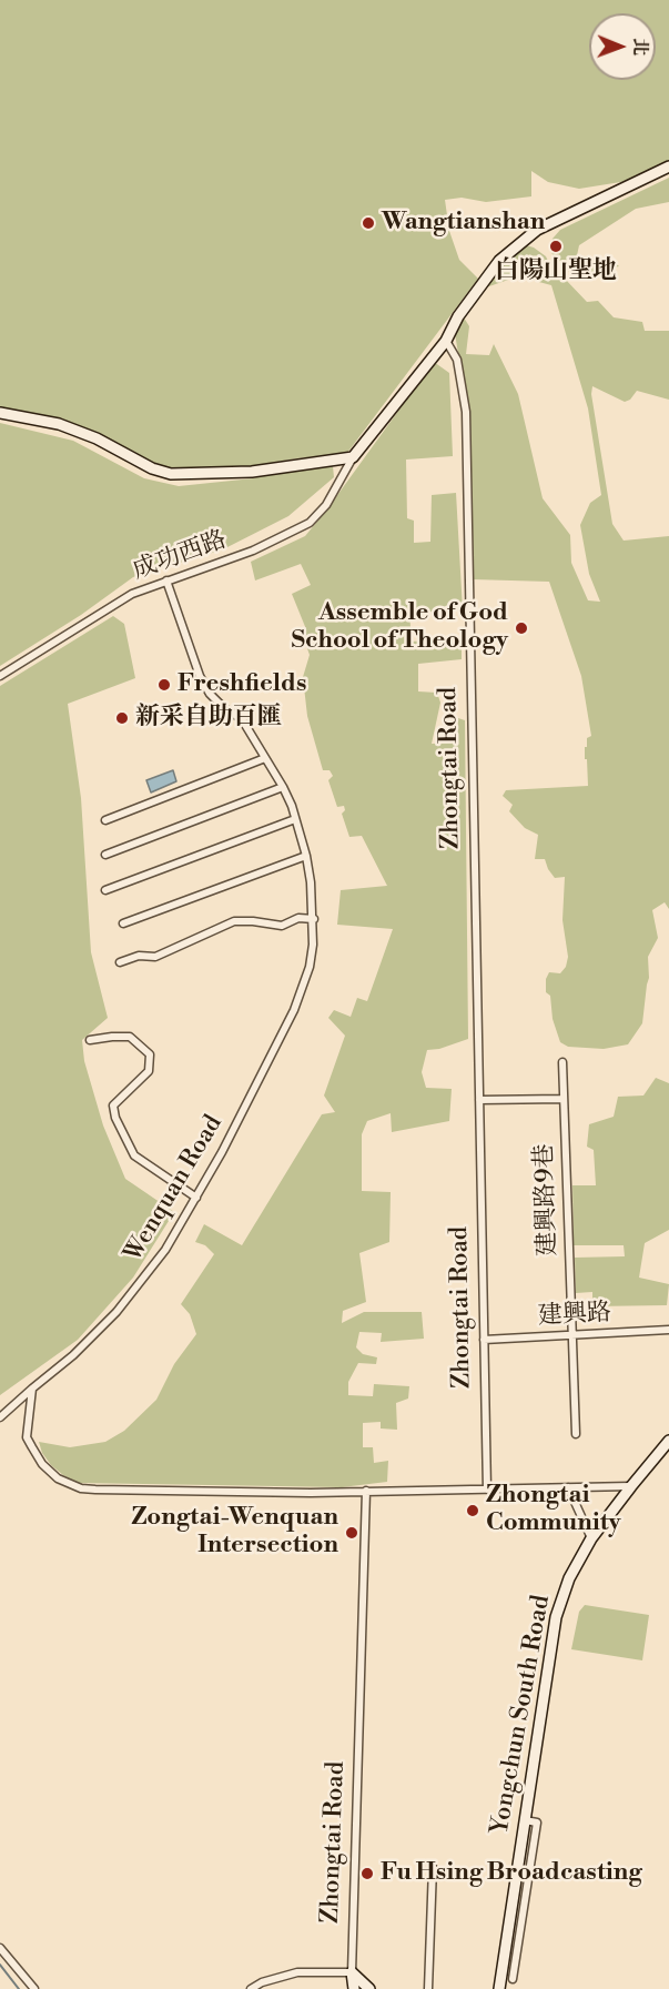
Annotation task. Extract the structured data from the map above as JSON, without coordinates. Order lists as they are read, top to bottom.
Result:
{
  "streets": {
    "street": [
      "成功西路",
      "Zhongtai Road",
      "Wenquan Road",
      "建興路9巷",
      "建興路",
      "Yongchun South Road"
    ]
  },
  "crossings": [
    ["成功西路", "Wenquan Road"],
    ["Zhongtai Road", "建興路"],
    ["建興路9巷", "建興路"]
  ],
  "places": [
    "Wangtianshan",
    "白陽山聖地",
    "Assemble of God School of Theology",
    "Freshfields",
    "新采自助百匯",
    "Zhongtai Community",
    "Zongtai-Wenquan Intersection",
    "Fu Hsing Broadcasting"
  ],
  "north": "right"
}
